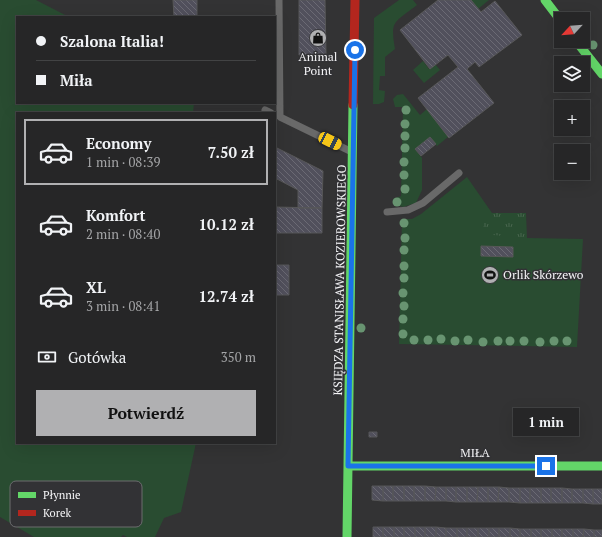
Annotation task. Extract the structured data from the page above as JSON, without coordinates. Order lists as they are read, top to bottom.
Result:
{
  "streets": {
    "street": ["KSIĘDZA STANISŁAWA KOZIEROWSKIEGO", "MIŁA"]
  },
  "crossings": [
    ["KSIĘDZA STANISŁAWA KOZIEROWSKIEGO", "MIŁA"]
  ],
  "places": {
    "shop": ["Animal Point"],
    "sports": ["Orlik Skórzewo"]
  },
  "legend": ["Płynnie", "Korek"],
  "north": "bottom left",
  "page": {
    "map_buttons": ["+", "−"],
    "banner": ["Szalona Italia!", "Miła"],
    "list": [
      {
        "name": "Economy",
        "note": "1 min · 08:39",
        "value": "7.50 zł"
      },
      {
        "name": "Komfort",
        "note": "2 min · 08:40",
        "value": "10.12 zł"
      },
      {
        "name": "XL",
        "note": "3 min · 08:41",
        "value": "12.74 zł"
      }
    ],
    "pay": ["Gotówka", "350 m"],
    "buttons": "Potwierdź",
    "bubble": "1 min"
  }
}
